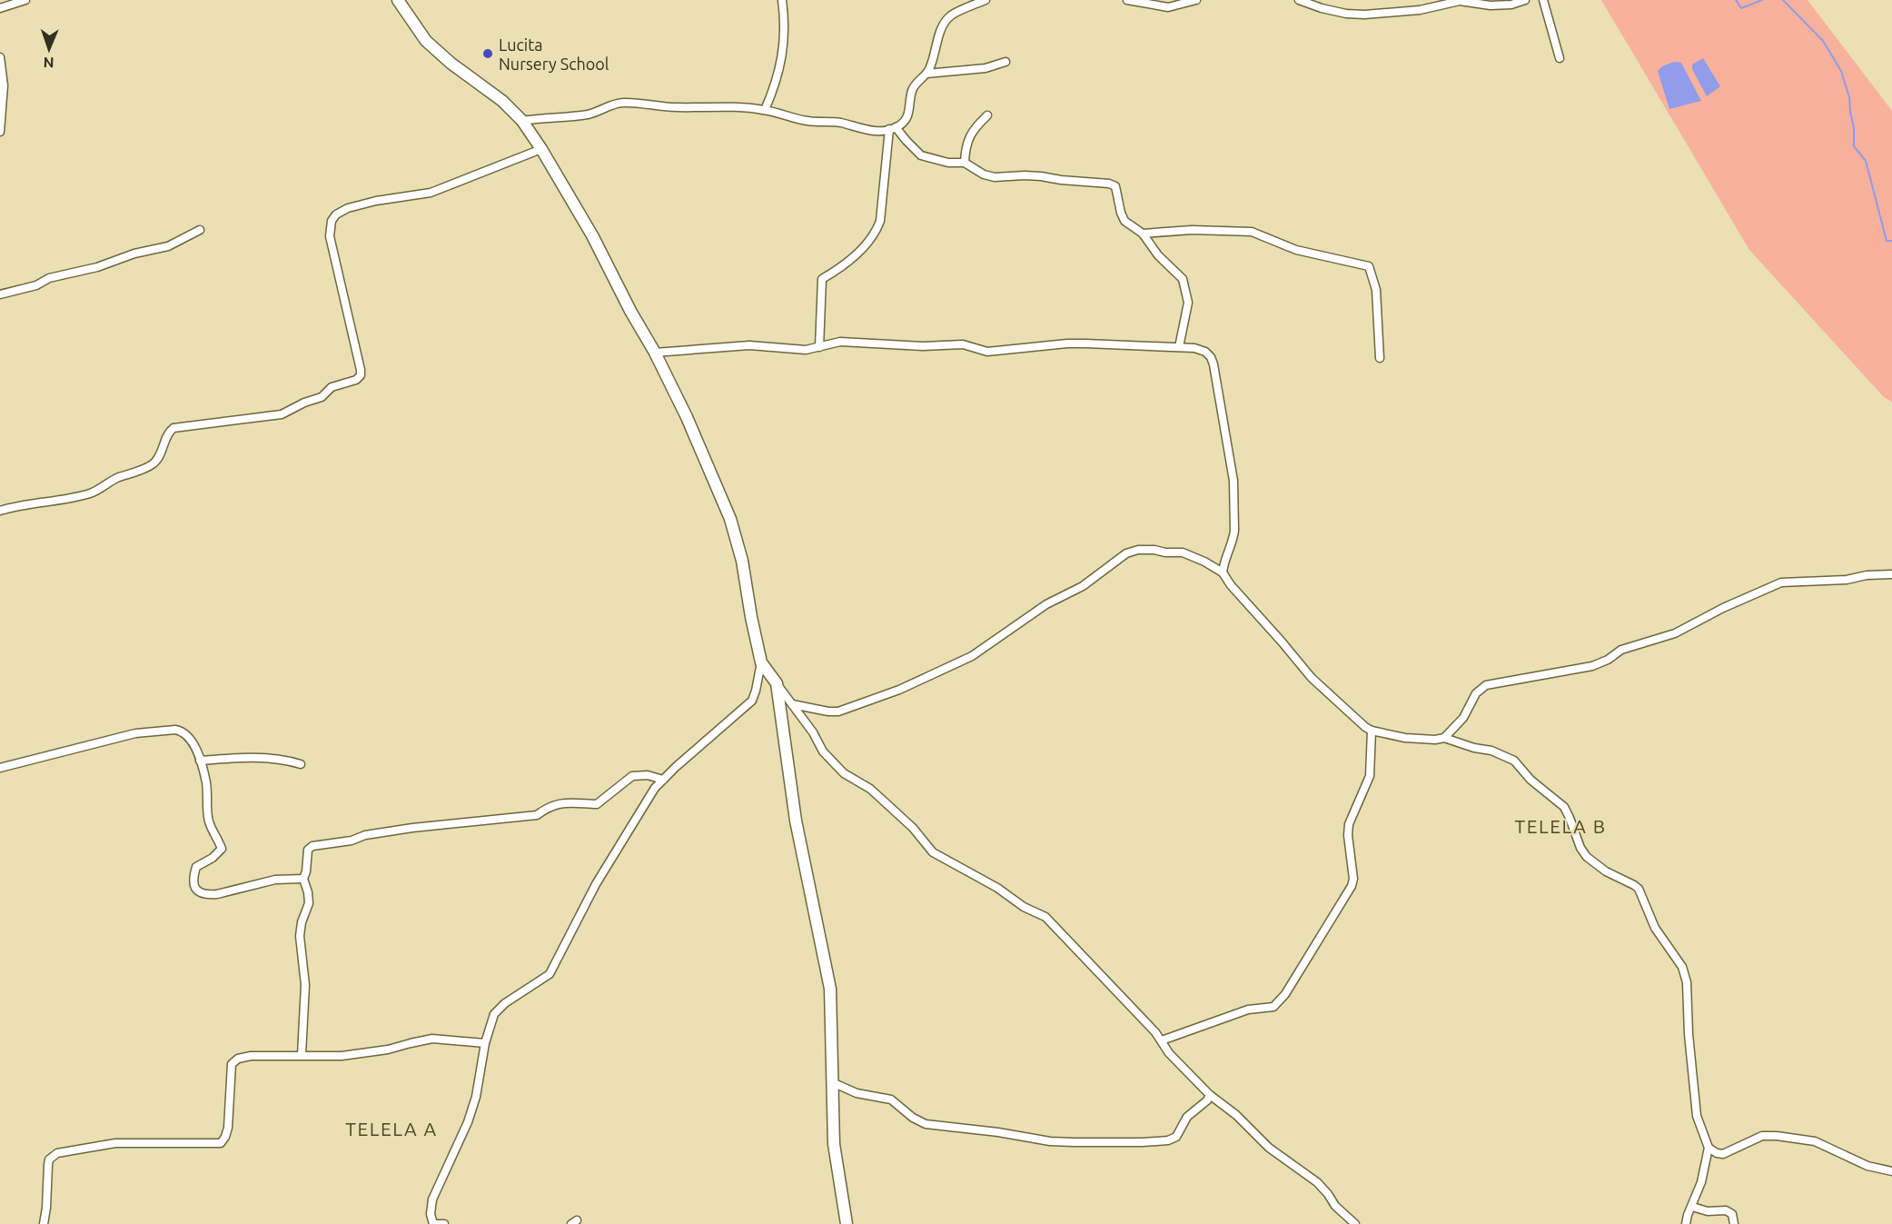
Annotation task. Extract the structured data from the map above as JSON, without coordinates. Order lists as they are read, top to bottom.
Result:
{
  "districts": ["TELELA B", "TELELA A"],
  "places": ["Lucita Nursery School"],
  "north": "bottom"
}
